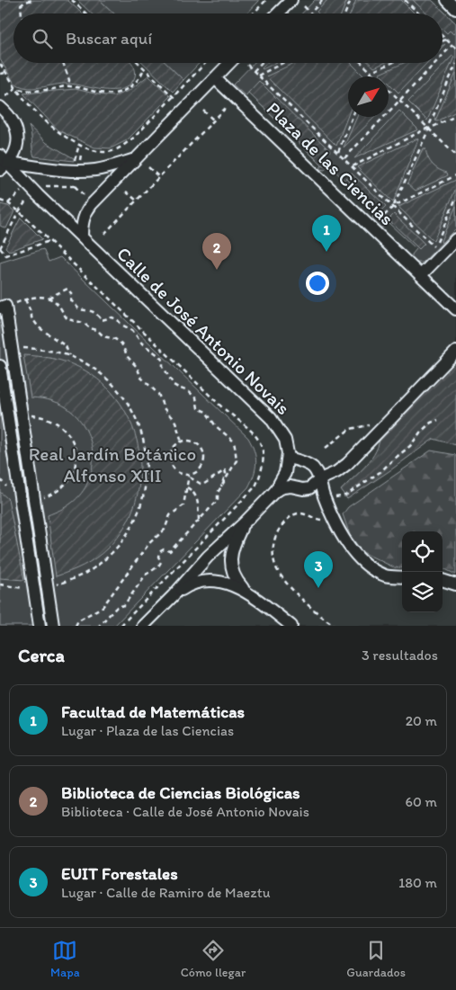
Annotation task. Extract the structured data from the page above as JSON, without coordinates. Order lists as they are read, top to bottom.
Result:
{
  "streets": {
    "street": ["Plaza de las Ciencias", "Calle de José Antonio Novais"]
  },
  "parks": ["Real Jardín Botánico Alfonso XIII"],
  "north": "top right",
  "page": {
    "search": "Buscar aquí",
    "pins": ["1", "2", "3"],
    "heading": ["Cerca", "3 resultados"],
    "list": [
      {
        "mark": "1",
        "name": "Facultad de Matemáticas",
        "note": "Lugar · Plaza de las Ciencias",
        "value": "20 m"
      },
      {
        "mark": "2",
        "name": "Biblioteca de Ciencias Biológicas",
        "note": "Biblioteca · Calle de José Antonio Novais",
        "value": "60 m"
      },
      {
        "mark": "3",
        "name": "EUIT Forestales",
        "note": "Lugar · Calle de Ramiro de Maeztu",
        "value": "180 m"
      }
    ],
    "nav": ["Mapa", "Cómo llegar", "Guardados"]
  }
}
